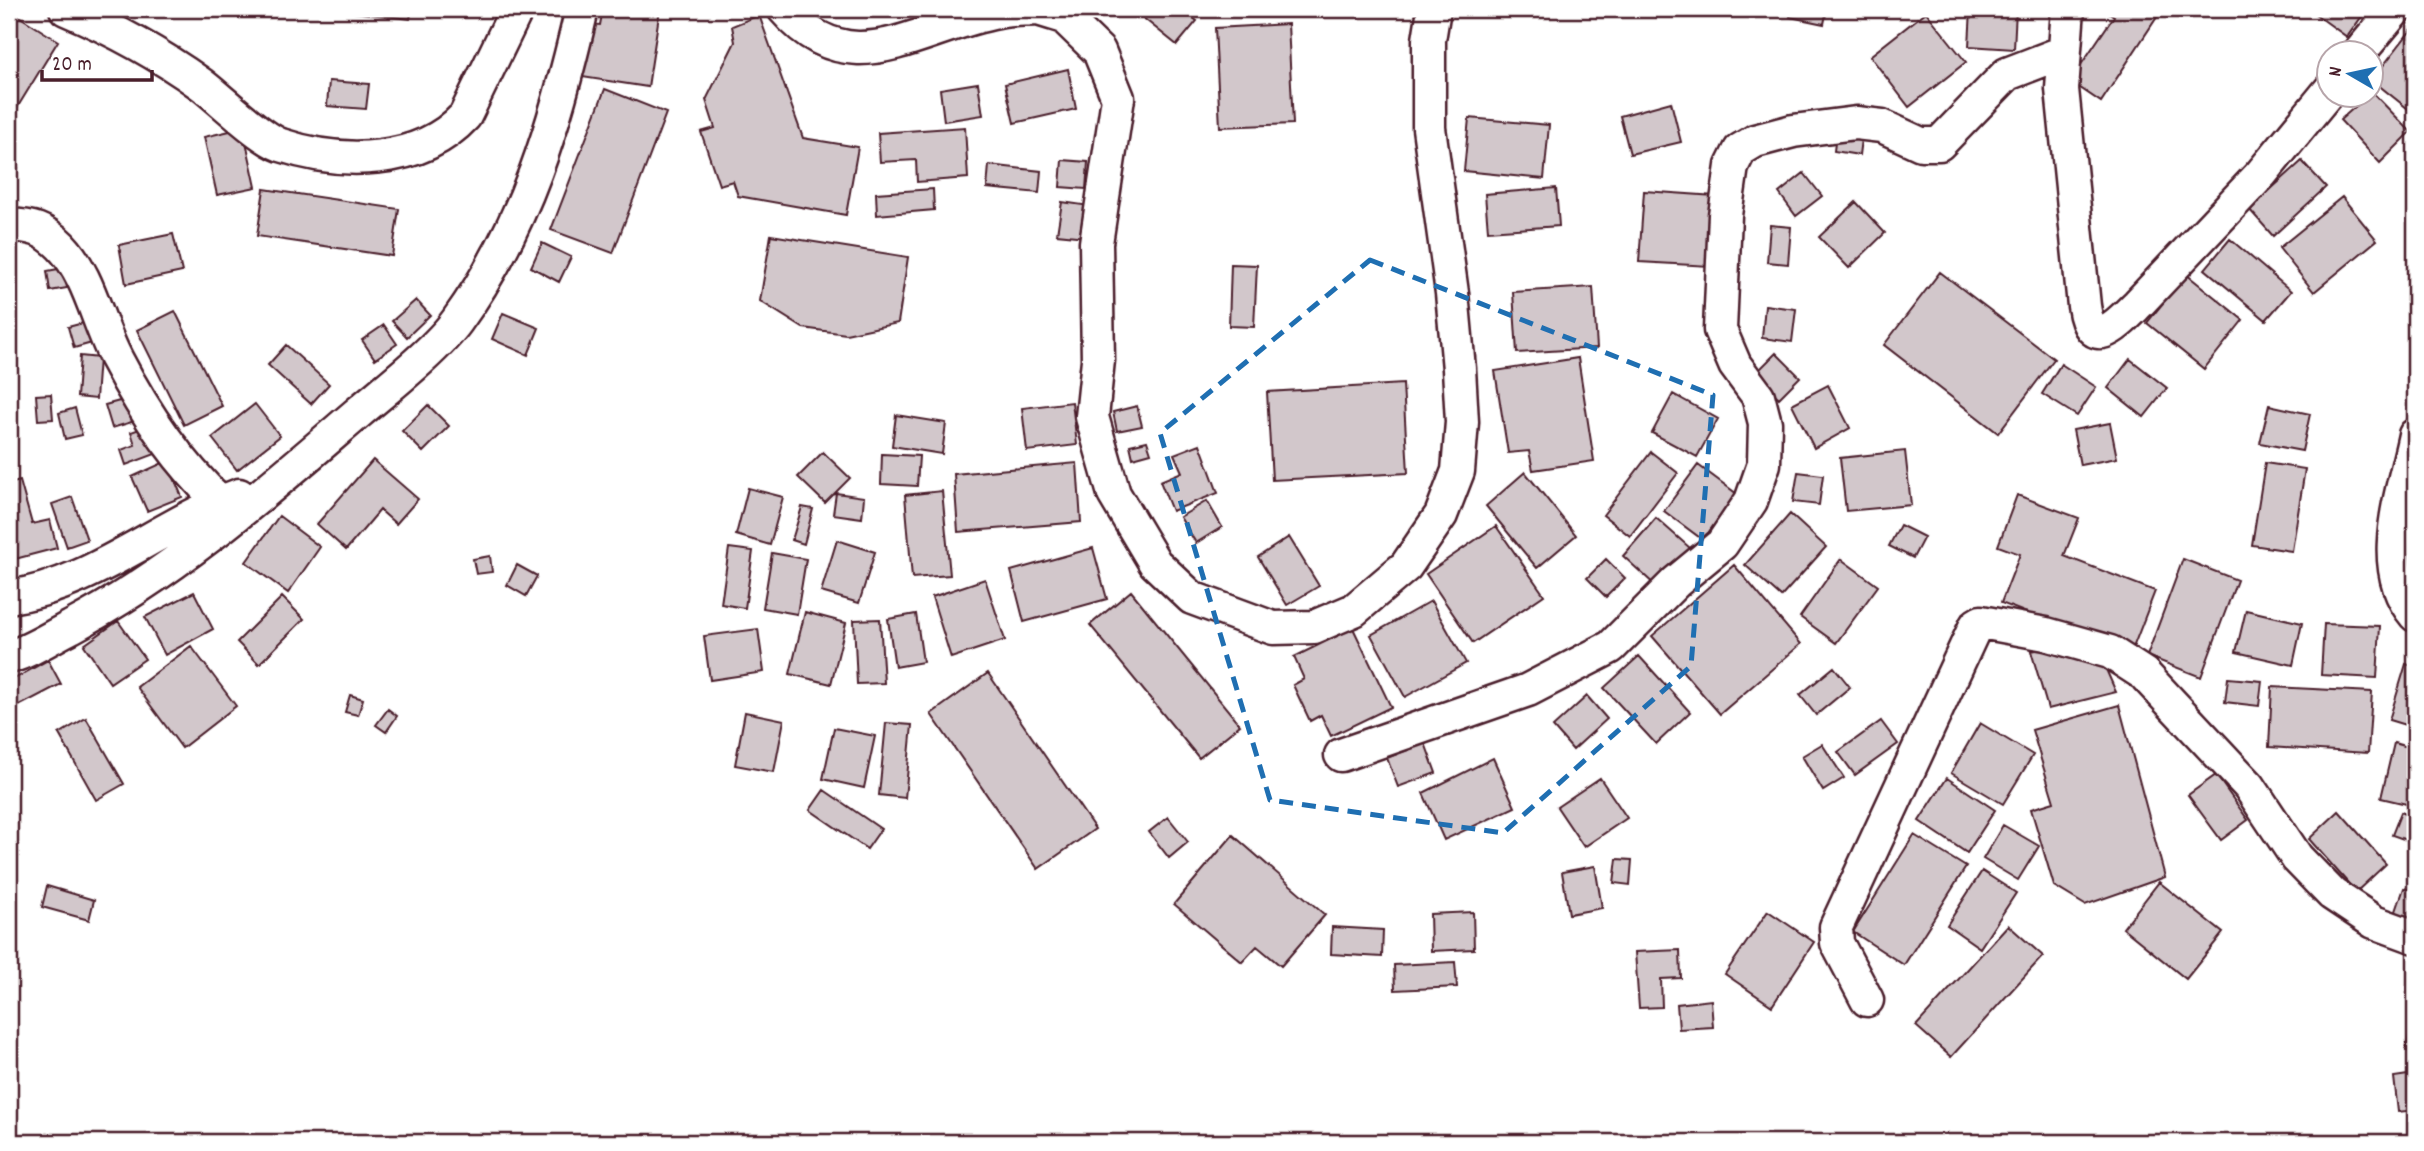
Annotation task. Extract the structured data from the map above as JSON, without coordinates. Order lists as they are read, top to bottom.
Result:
{
  "scale_bar": "20 m",
  "north": "left"
}
